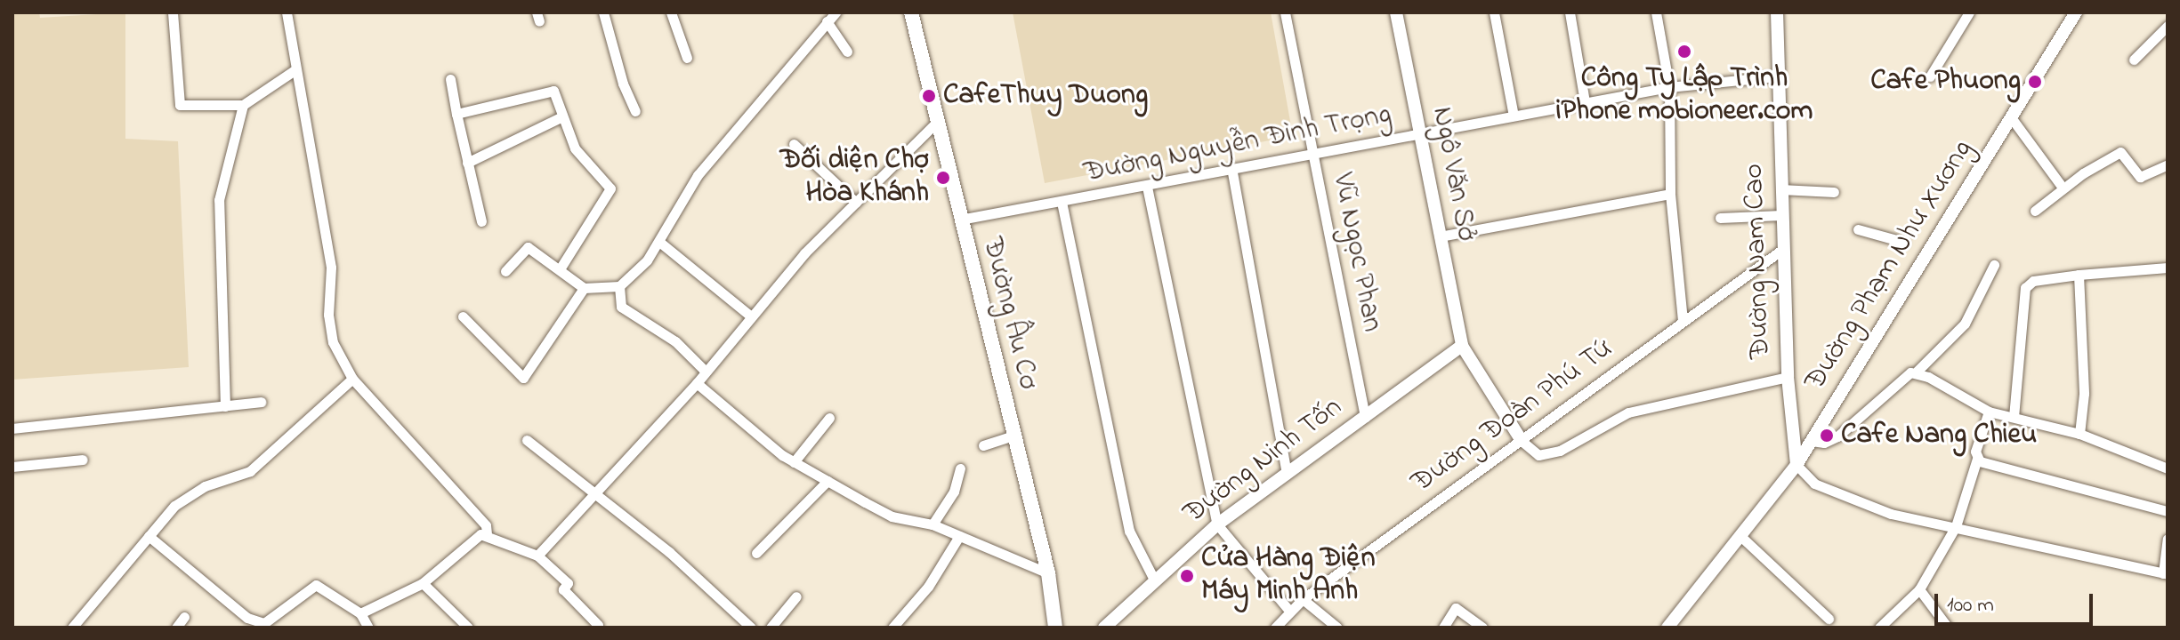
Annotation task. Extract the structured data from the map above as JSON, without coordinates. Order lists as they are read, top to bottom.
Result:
{
  "streets": {
    "main road": ["Đường Âu Cơ"],
    "street": [
      "Đường Nguyễn Đình Trọng",
      "Ngô Văn Sở",
      "Vũ Ngọc Phan",
      "Đường Nam Cao",
      "Đường Phạm Như Xương",
      "Đường Đoàn Phú Tứ",
      "Đường Ninh Tốn"
    ]
  },
  "crossings": [
    ["Đường Nguyễn Đình Trọng", "Ngô Văn Sở"],
    ["Đường Nguyễn Đình Trọng", "Vũ Ngọc Phan"],
    ["Đường Nguyễn Đình Trọng", "Đường Nam Cao"],
    ["Đường Nguyễn Đình Trọng", "Đường Âu Cơ"],
    ["Ngô Văn Sở", "Đường Ninh Tốn"],
    ["Vũ Ngọc Phan", "Đường Ninh Tốn"],
    ["Đường Nam Cao", "Đường Phạm Như Xương"],
    ["Đường Nam Cao", "Đường Đoàn Phú Tứ"]
  ],
  "places": [
    "Công Ty Lập Trình iPhone mobioneer.com",
    "Cafe Phuong",
    "CafeThuy Duong",
    "Đối diện Chợ Hòa Khánh",
    "Cafe Nang Chieu",
    "Cửa Hàng Điện Máy Minh Anh"
  ],
  "scale_bar": "100 m"
}
